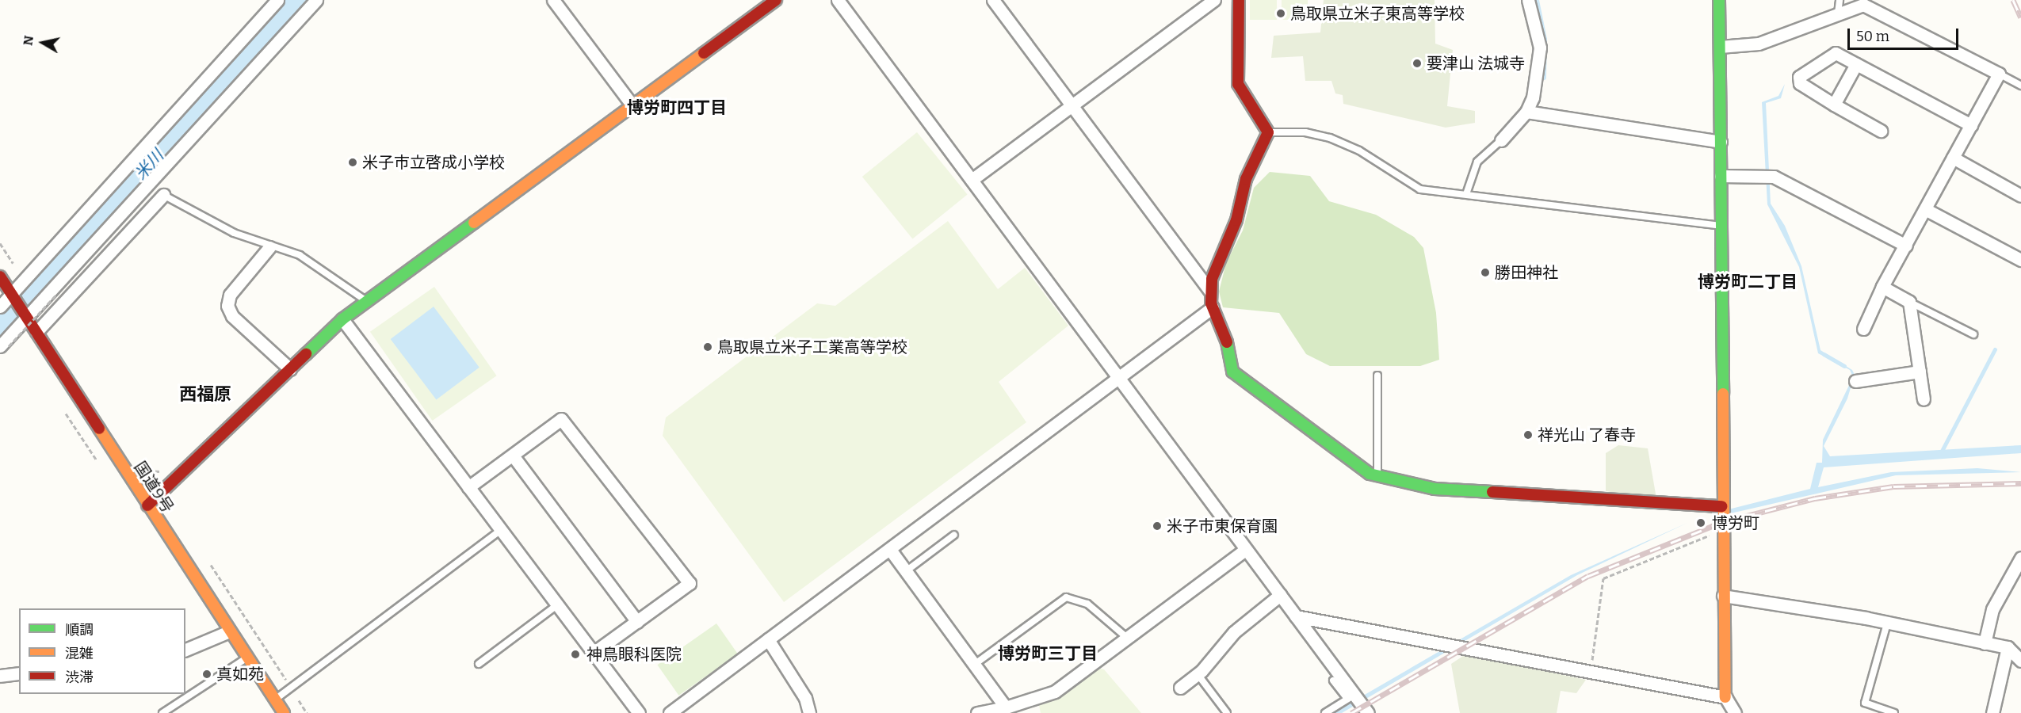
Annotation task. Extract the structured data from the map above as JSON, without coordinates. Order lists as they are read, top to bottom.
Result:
{
  "streets": {
    "main road": ["国道9号"]
  },
  "districts": [
    "博労町四丁目",
    "博労町二丁目",
    "西福原",
    "博労町三丁目"
  ],
  "water": ["米川"],
  "places": [
    "鳥取県立米子東高等学校",
    "要津山 法城寺",
    "米子市立啓成小学校",
    "勝田神社",
    "鳥取県立米子工業高等学校",
    "祥光山 了春寺",
    "博労町",
    "米子市東保育園",
    "神鳥眼科医院",
    "真如苑"
  ],
  "legend": ["順調", "混雑", "渋滞"],
  "scale_bar": "50 m",
  "north": "left"
}
